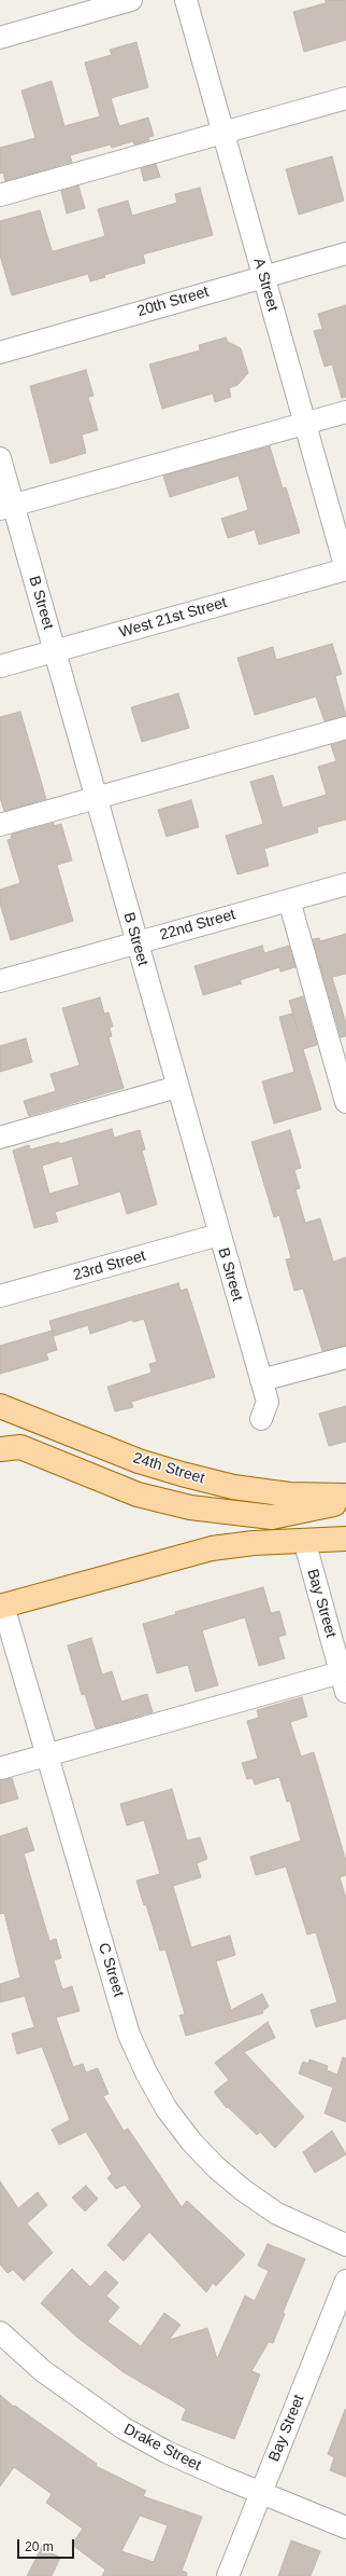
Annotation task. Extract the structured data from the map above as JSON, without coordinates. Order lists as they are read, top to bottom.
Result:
{
  "streets": {
    "main road": ["24th Street"],
    "street": [
      "A Street",
      "20th Street",
      "B Street",
      "West 21st Street",
      "22nd Street",
      "23rd Street",
      "Bay Street",
      "C Street",
      "Drake Street"
    ]
  },
  "crossings": [
    ["A Street", "20th Street"],
    ["A Street", "West 21st Street"],
    ["B Street", "West 21st Street"],
    ["B Street", "22nd Street"],
    ["B Street", "23rd Street"],
    ["Bay Street", "Drake Street"]
  ],
  "scale_bar": "20 m"
}
